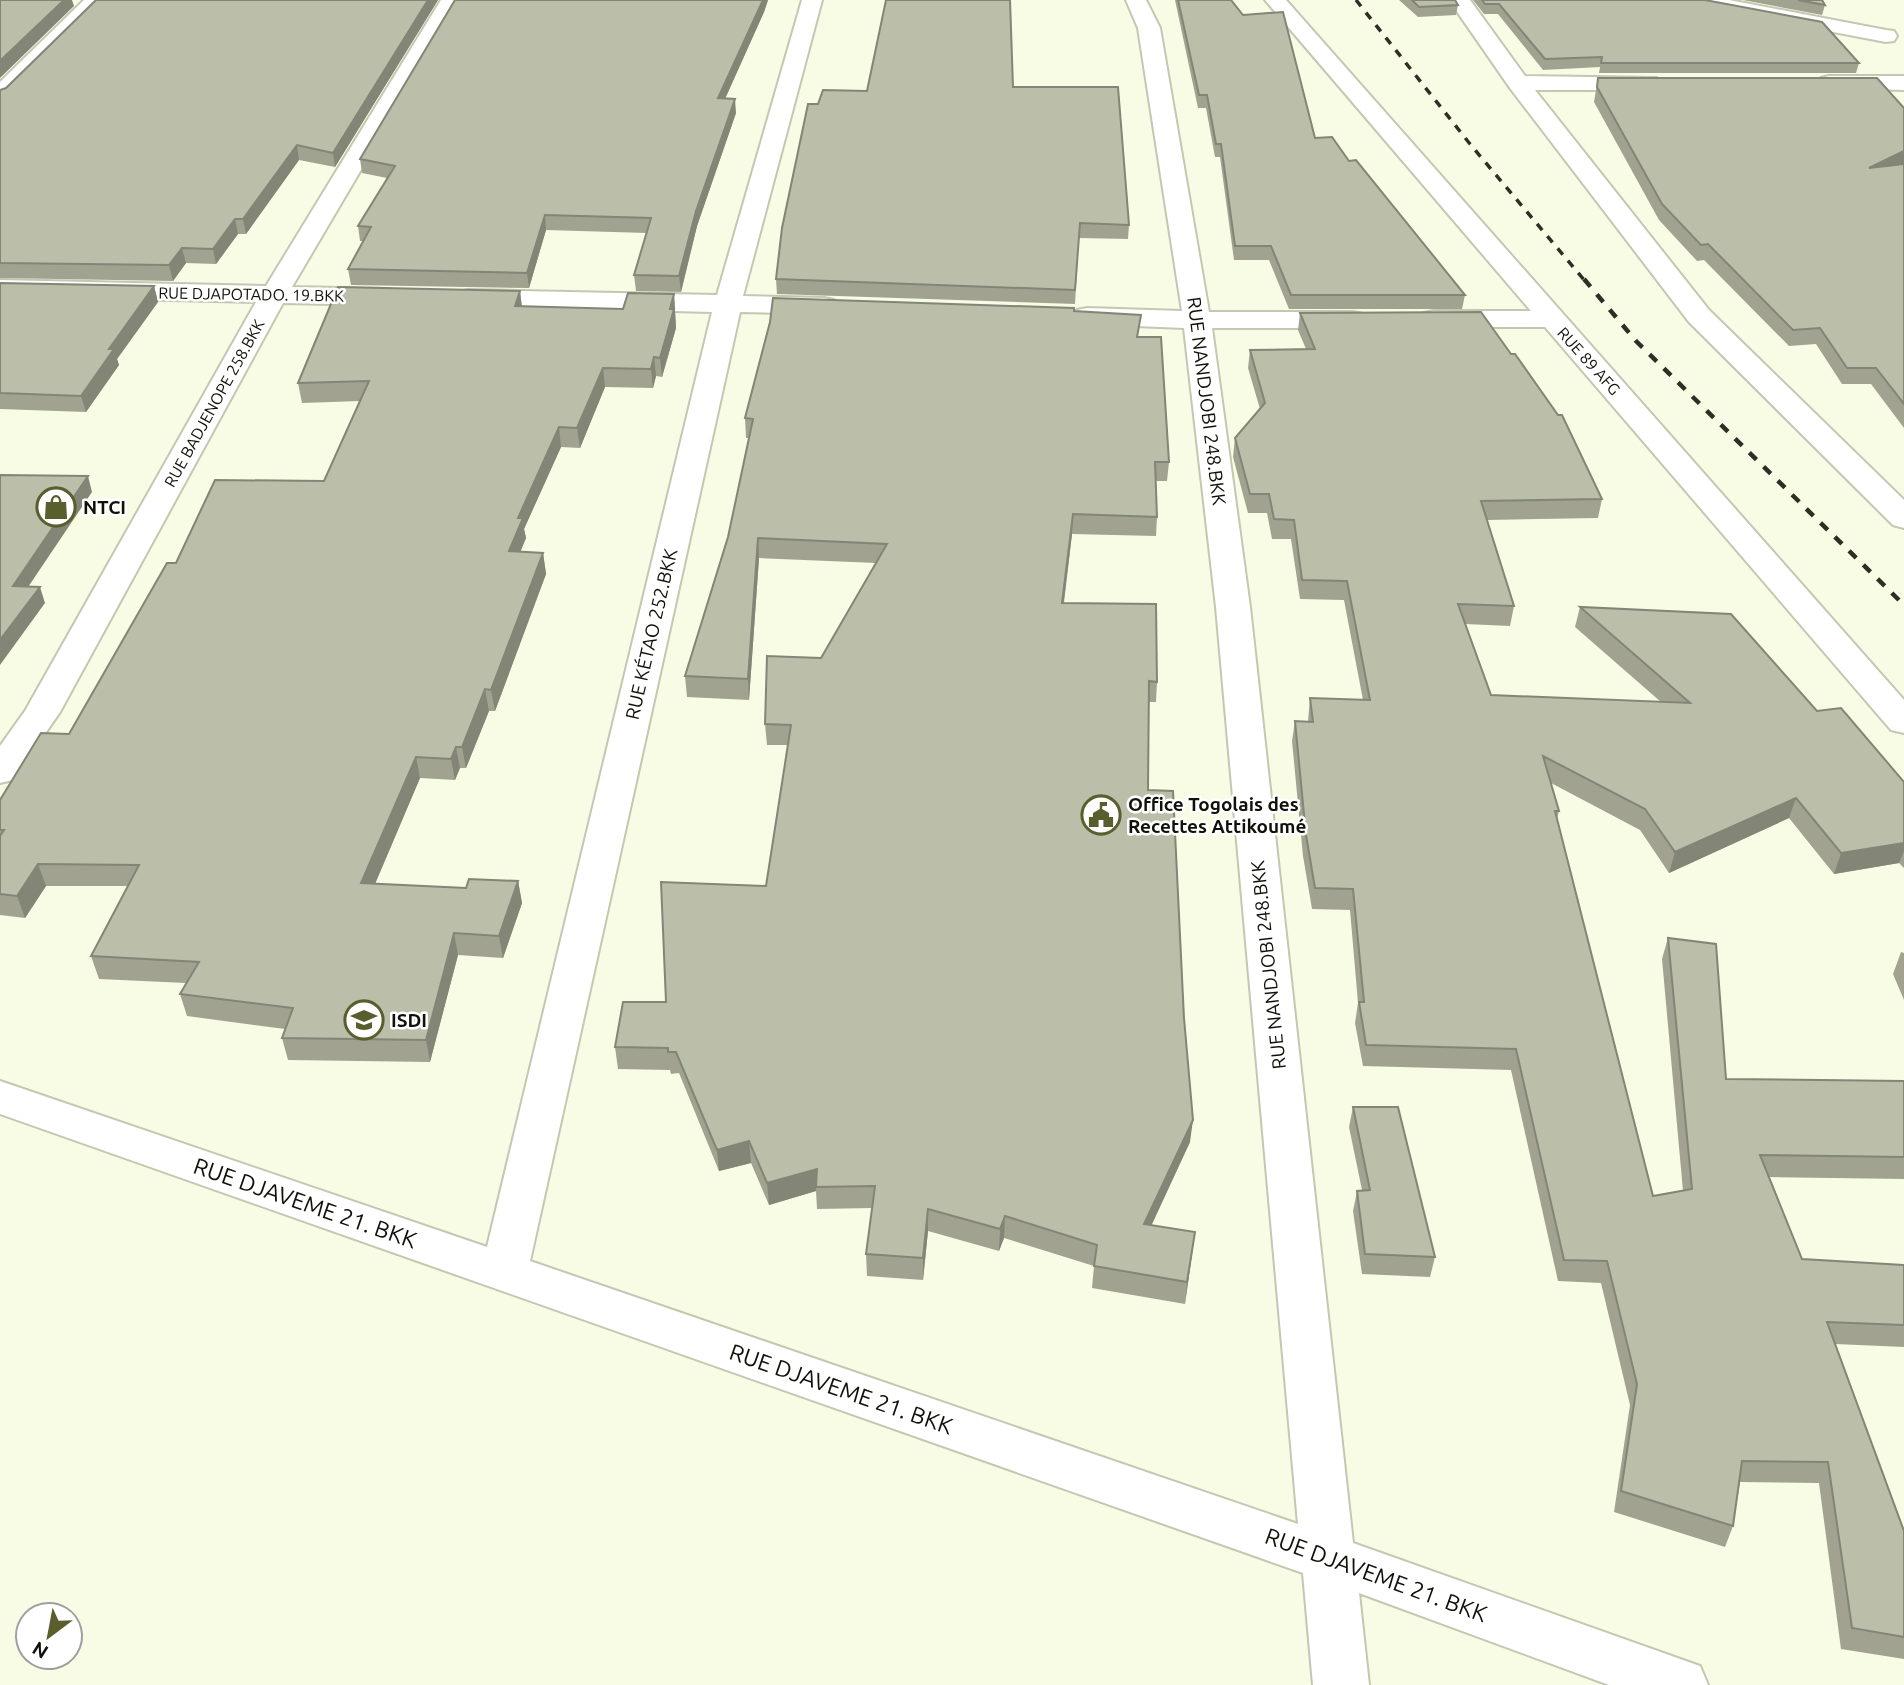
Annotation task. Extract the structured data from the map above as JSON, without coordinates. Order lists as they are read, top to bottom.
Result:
{
  "streets": {
    "street": [
      "RUE DJAPOTADO. 19.BKK",
      "RUE 89 AFG",
      "RUE NANDJOBI 248.BKK",
      "RUE BADJENOPE 258.BKK",
      "RUE KÉTAO 252.BKK",
      "RUE DJAVEME 21. BKK"
    ]
  },
  "crossings": [
    ["RUE DJAPOTADO. 19.BKK", "RUE BADJENOPE 258.BKK"],
    ["RUE NANDJOBI 248.BKK", "RUE DJAVEME 21. BKK"],
    ["RUE KÉTAO 252.BKK", "RUE DJAVEME 21. BKK"]
  ],
  "places": {
    "shop": ["NTCI"],
    "public building": ["Office Togolais des Recettes Attikoumé"],
    "school or university": ["ISDI"]
  },
  "north": "bottom left"
}
